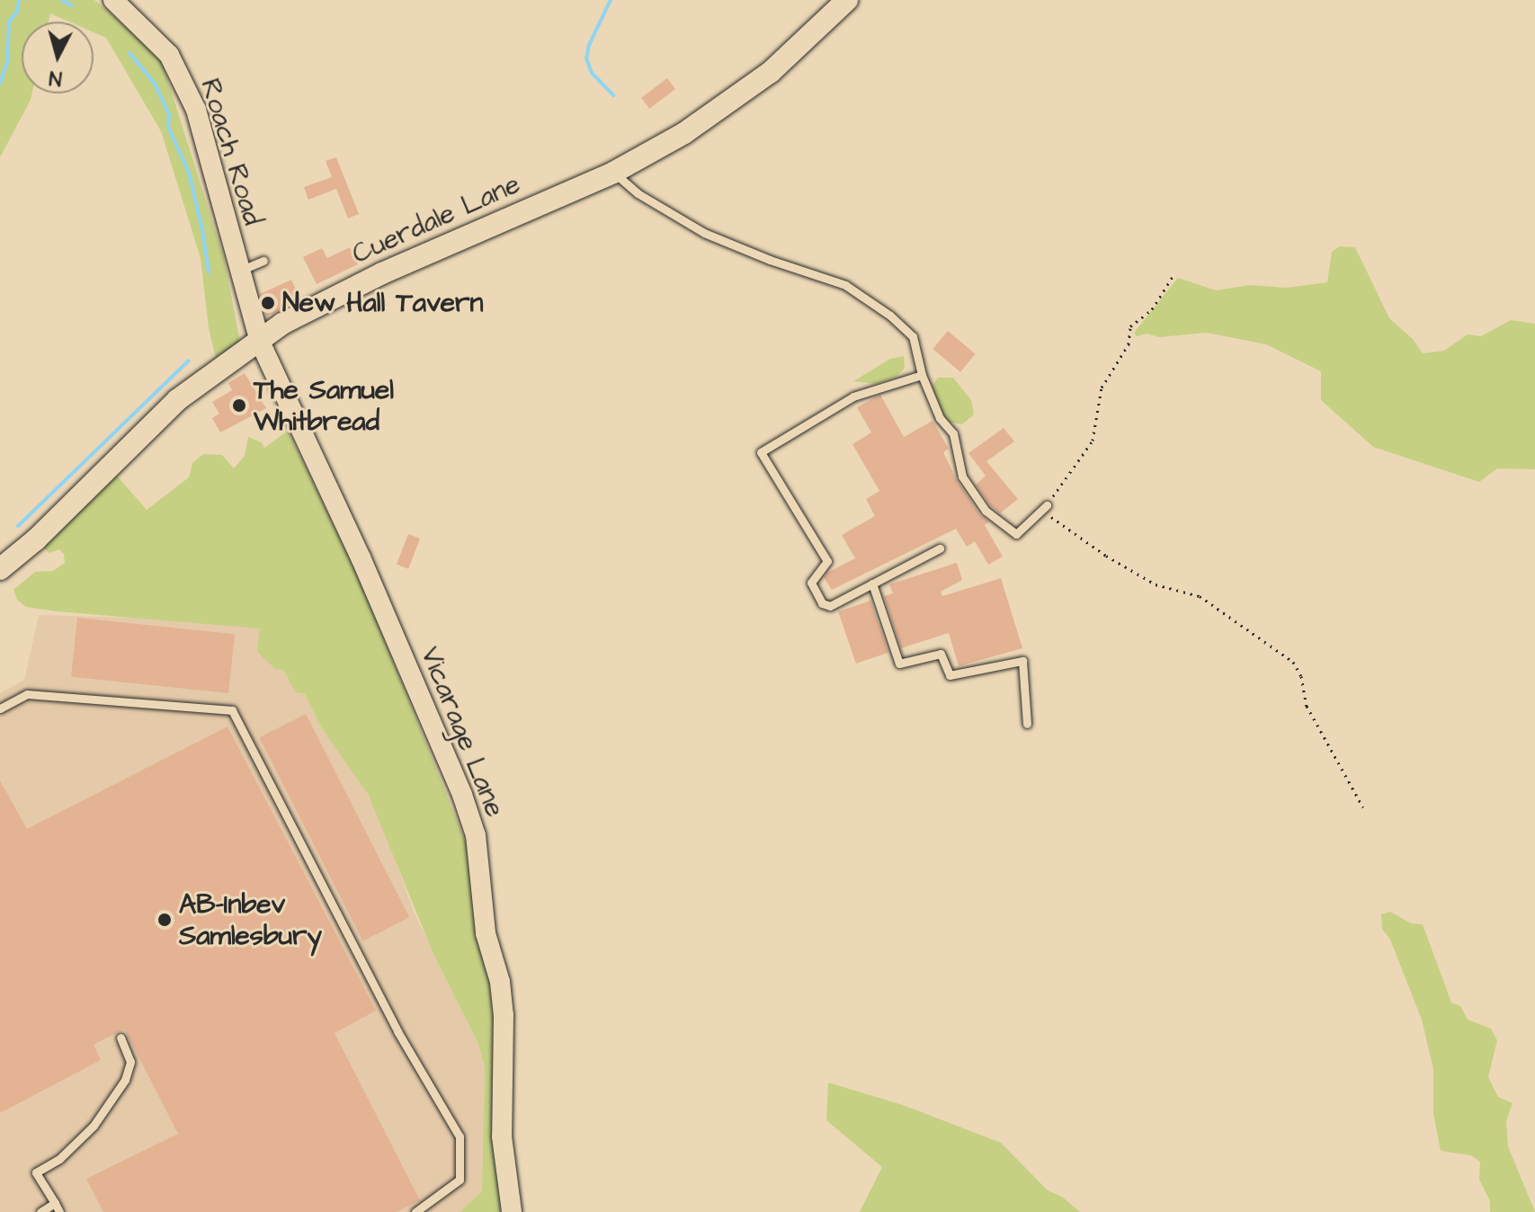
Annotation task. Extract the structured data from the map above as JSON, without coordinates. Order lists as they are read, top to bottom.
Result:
{
  "streets": {
    "main road": ["Cuerdale Lane"],
    "street": ["Roach Road", "Vicarage Lane"]
  },
  "crossings": [
    ["Roach Road", "Cuerdale Lane"],
    ["Roach Road", "Vicarage Lane"],
    ["Cuerdale Lane", "Vicarage Lane"]
  ],
  "places": ["New Hall Tavern", "The Samuel Whitbread", "AB-Inbev Samlesbury"],
  "north": "bottom"
}
